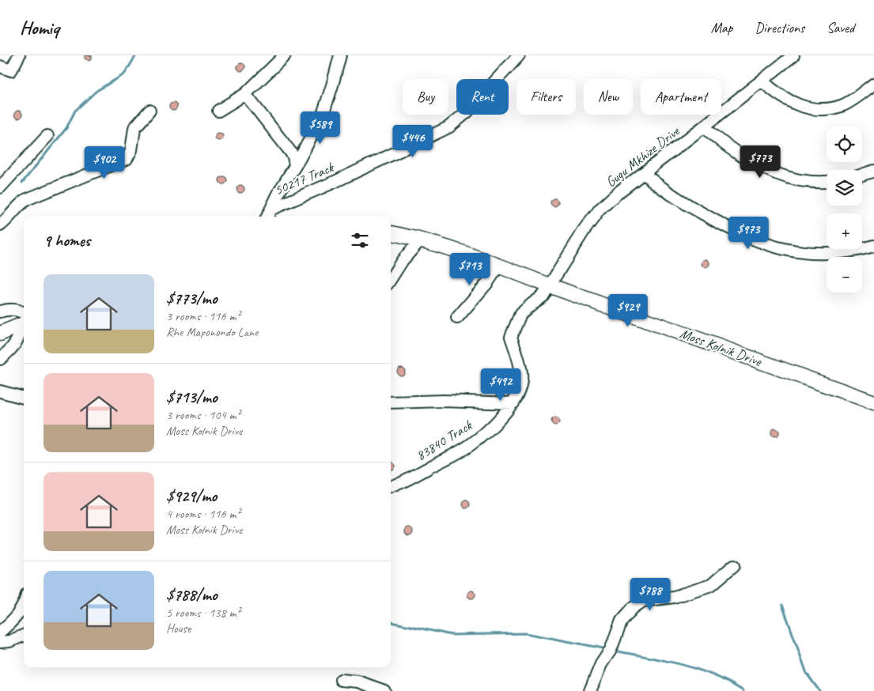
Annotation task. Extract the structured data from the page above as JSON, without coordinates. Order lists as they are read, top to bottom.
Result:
{
  "streets": {
    "main road": ["Moss Kolnik Drive"],
    "street": ["Gugu Mkhize Drive", "50217 Track", "83840 Track"]
  },
  "crossings": [
    ["Gugu Mkhize Drive", "Moss Kolnik Drive"],
    ["Gugu Mkhize Drive", "83840 Track"],
    ["Moss Kolnik Drive", "83840 Track"]
  ],
  "page": {
    "header": "Homiq",
    "nav": ["Map", "Directions", "Saved"],
    "chip": [
      "Buy",
      "Rent",
      "Filters",
      "New",
      "Apartment"
    ],
    "price": [
      "$589",
      "$446",
      "$773",
      "$902",
      "$973",
      "$713",
      "$929",
      "$492",
      "$788"
    ],
    "map_buttons": ["+", "−"],
    "heading": "9 homes",
    "list": [
      {
        "name": "$773/mo",
        "note": "3 rooms · 116 m² · Rhe Maponondo Lane"
      },
      {
        "name": "$713/mo",
        "note": "3 rooms · 104 m² · Moss Kolnik Drive"
      },
      {
        "name": "$929/mo",
        "note": "4 rooms · 116 m² · Moss Kolnik Drive"
      },
      {
        "name": "$788/mo",
        "note": "5 rooms · 138 m² · House"
      }
    ]
  }
}
